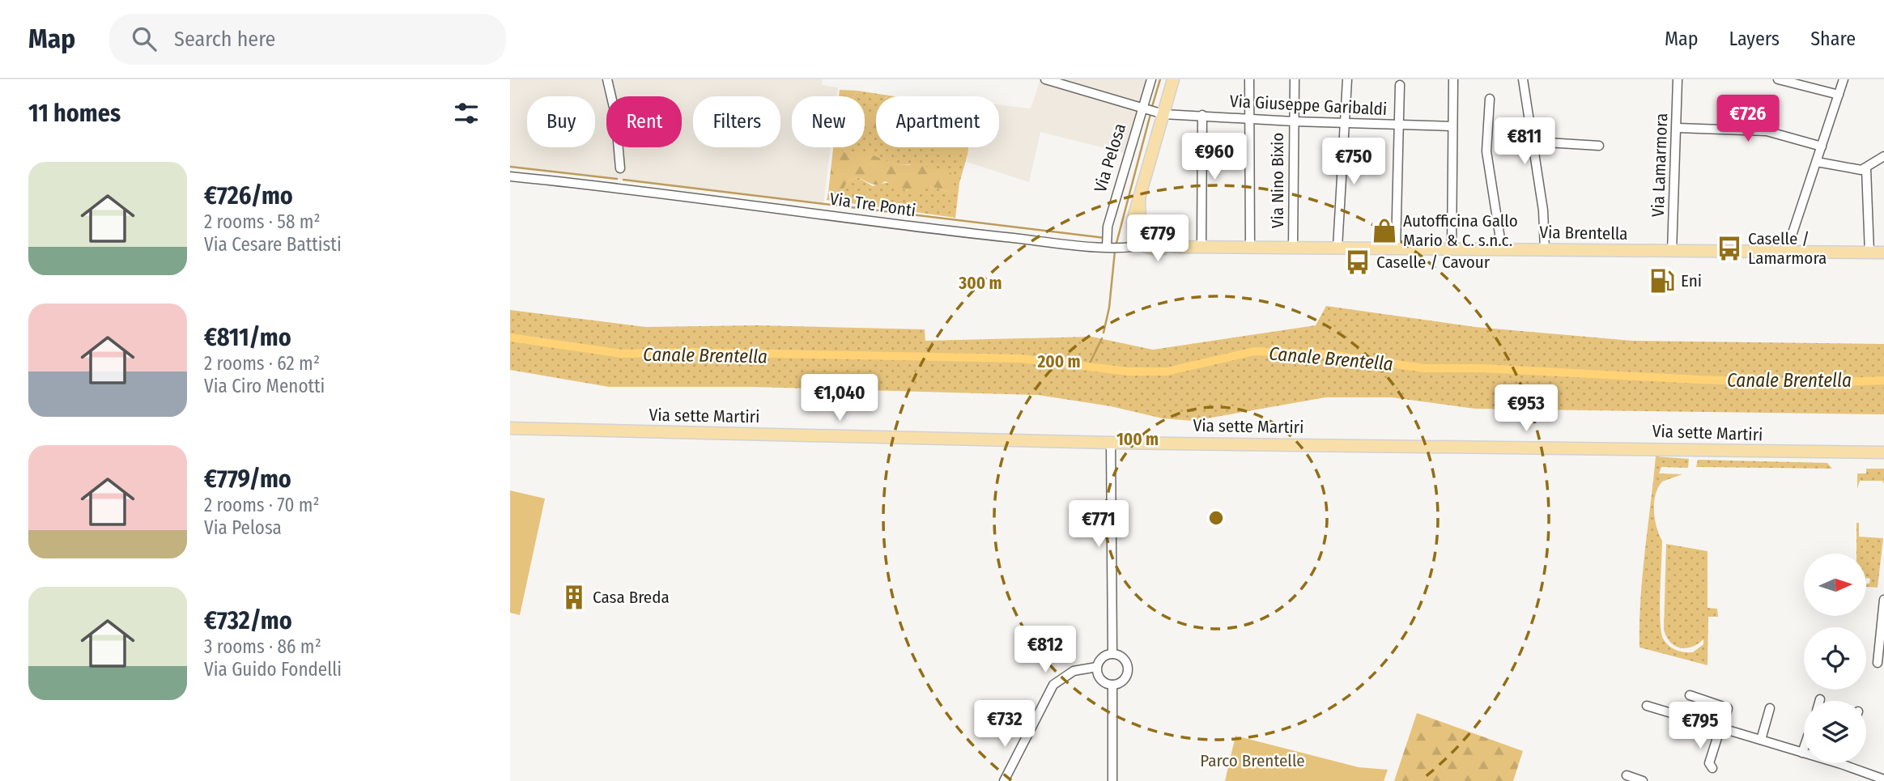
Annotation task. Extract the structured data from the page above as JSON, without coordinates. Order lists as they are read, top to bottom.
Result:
{
  "streets": {
    "main road": ["Via Brentella", "Via sette Martiri"],
    "street": [
      "Via Giuseppe Garibaldi",
      "Via Pelosa",
      "Via Lamarmora",
      "Via Nino Bixio",
      "Via Tre Ponti"
    ]
  },
  "crossings": [
    ["Via Giuseppe Garibaldi", "Via Pelosa"],
    ["Via Giuseppe Garibaldi", "Via Nino Bixio"],
    ["Via Pelosa", "Via Tre Ponti"],
    ["Via Lamarmora", "Via Brentella"],
    ["Via Nino Bixio", "Via Brentella"]
  ],
  "water": ["Canale Brentella"],
  "parks": ["Parco Brentelle"],
  "places": {
    "shop": ["Autofficina Gallo Mario & C. s.n.c."],
    "bus stop": ["Caselle / Lamarmora", "Caselle / Cavour"],
    "fuel station": ["Eni"],
    "building": ["Casa Breda"]
  },
  "north": "right",
  "page": {
    "header": "Map",
    "search": "Search here",
    "nav": ["Map", "Layers", "Share"],
    "heading": "11 homes",
    "price": [
      "€726",
      "€811",
      "€960",
      "€750",
      "€779",
      "€1,040",
      "€953",
      "€771",
      "€812",
      "€732",
      "€795"
    ],
    "chip": [
      "Buy",
      "Rent",
      "Filters",
      "New",
      "Apartment"
    ],
    "list": [
      {
        "name": "€726/mo",
        "note": "2 rooms · 58 m² · Via Cesare Battisti"
      },
      {
        "name": "€811/mo",
        "note": "2 rooms · 62 m² · Via Ciro Menotti"
      },
      {
        "name": "€779/mo",
        "note": "2 rooms · 70 m² · Via Pelosa"
      },
      {
        "name": "€732/mo",
        "note": "3 rooms · 86 m² · Via Guido Fondelli"
      }
    ]
  },
  "rings": ["300 m", "200 m", "100 m"]
}
